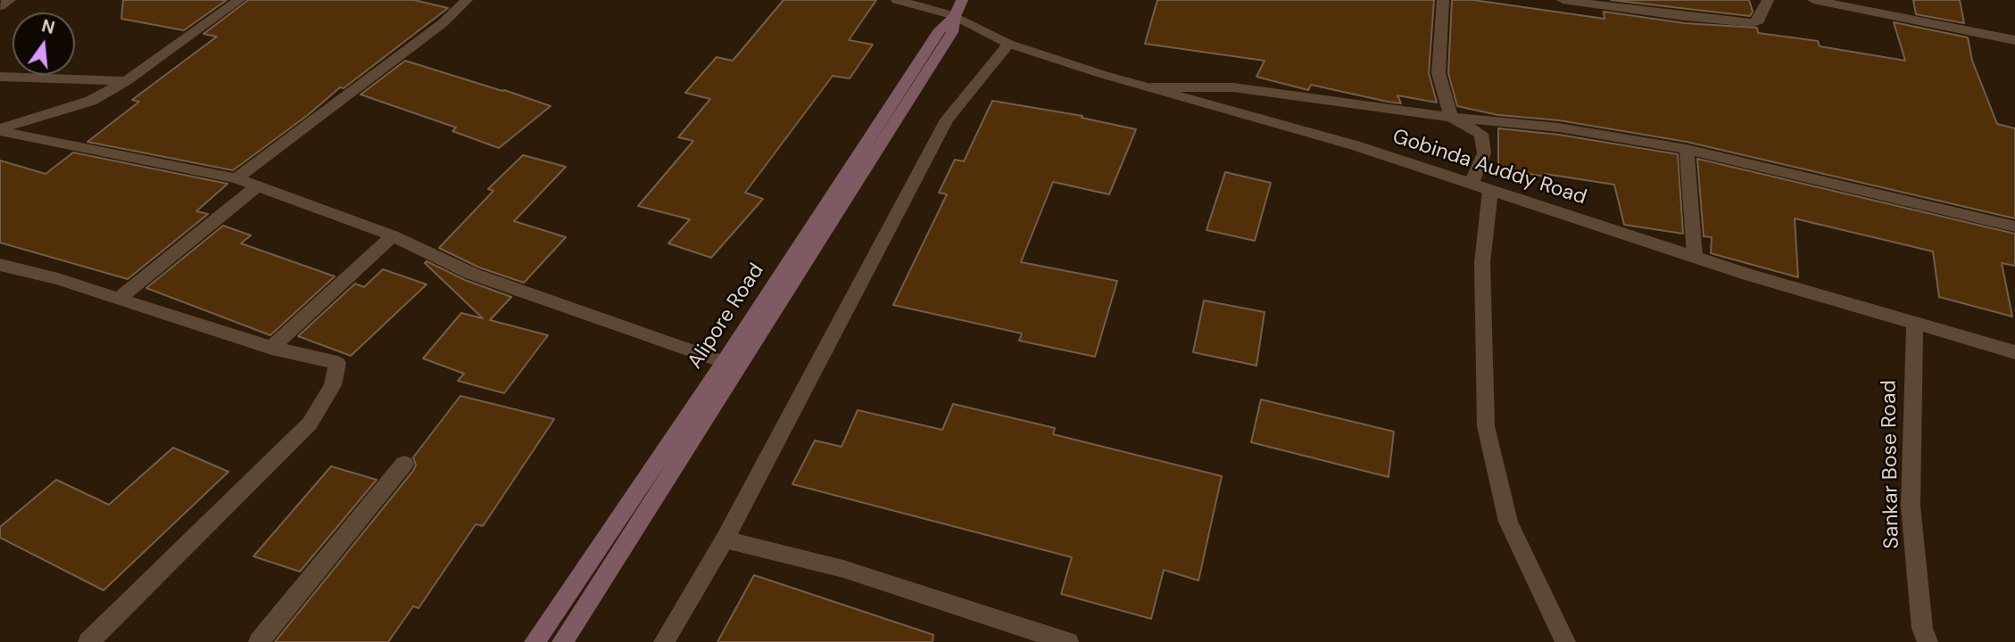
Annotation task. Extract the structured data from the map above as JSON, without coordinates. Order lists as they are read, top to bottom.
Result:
{
  "streets": {
    "main road": ["Alipore Road"],
    "street": ["Gobinda Auddy Road", "Sankar Bose Road"]
  },
  "crossings": [
    ["Gobinda Auddy Road", "Alipore Road"],
    ["Gobinda Auddy Road", "Sankar Bose Road"]
  ],
  "north": "top"
}
